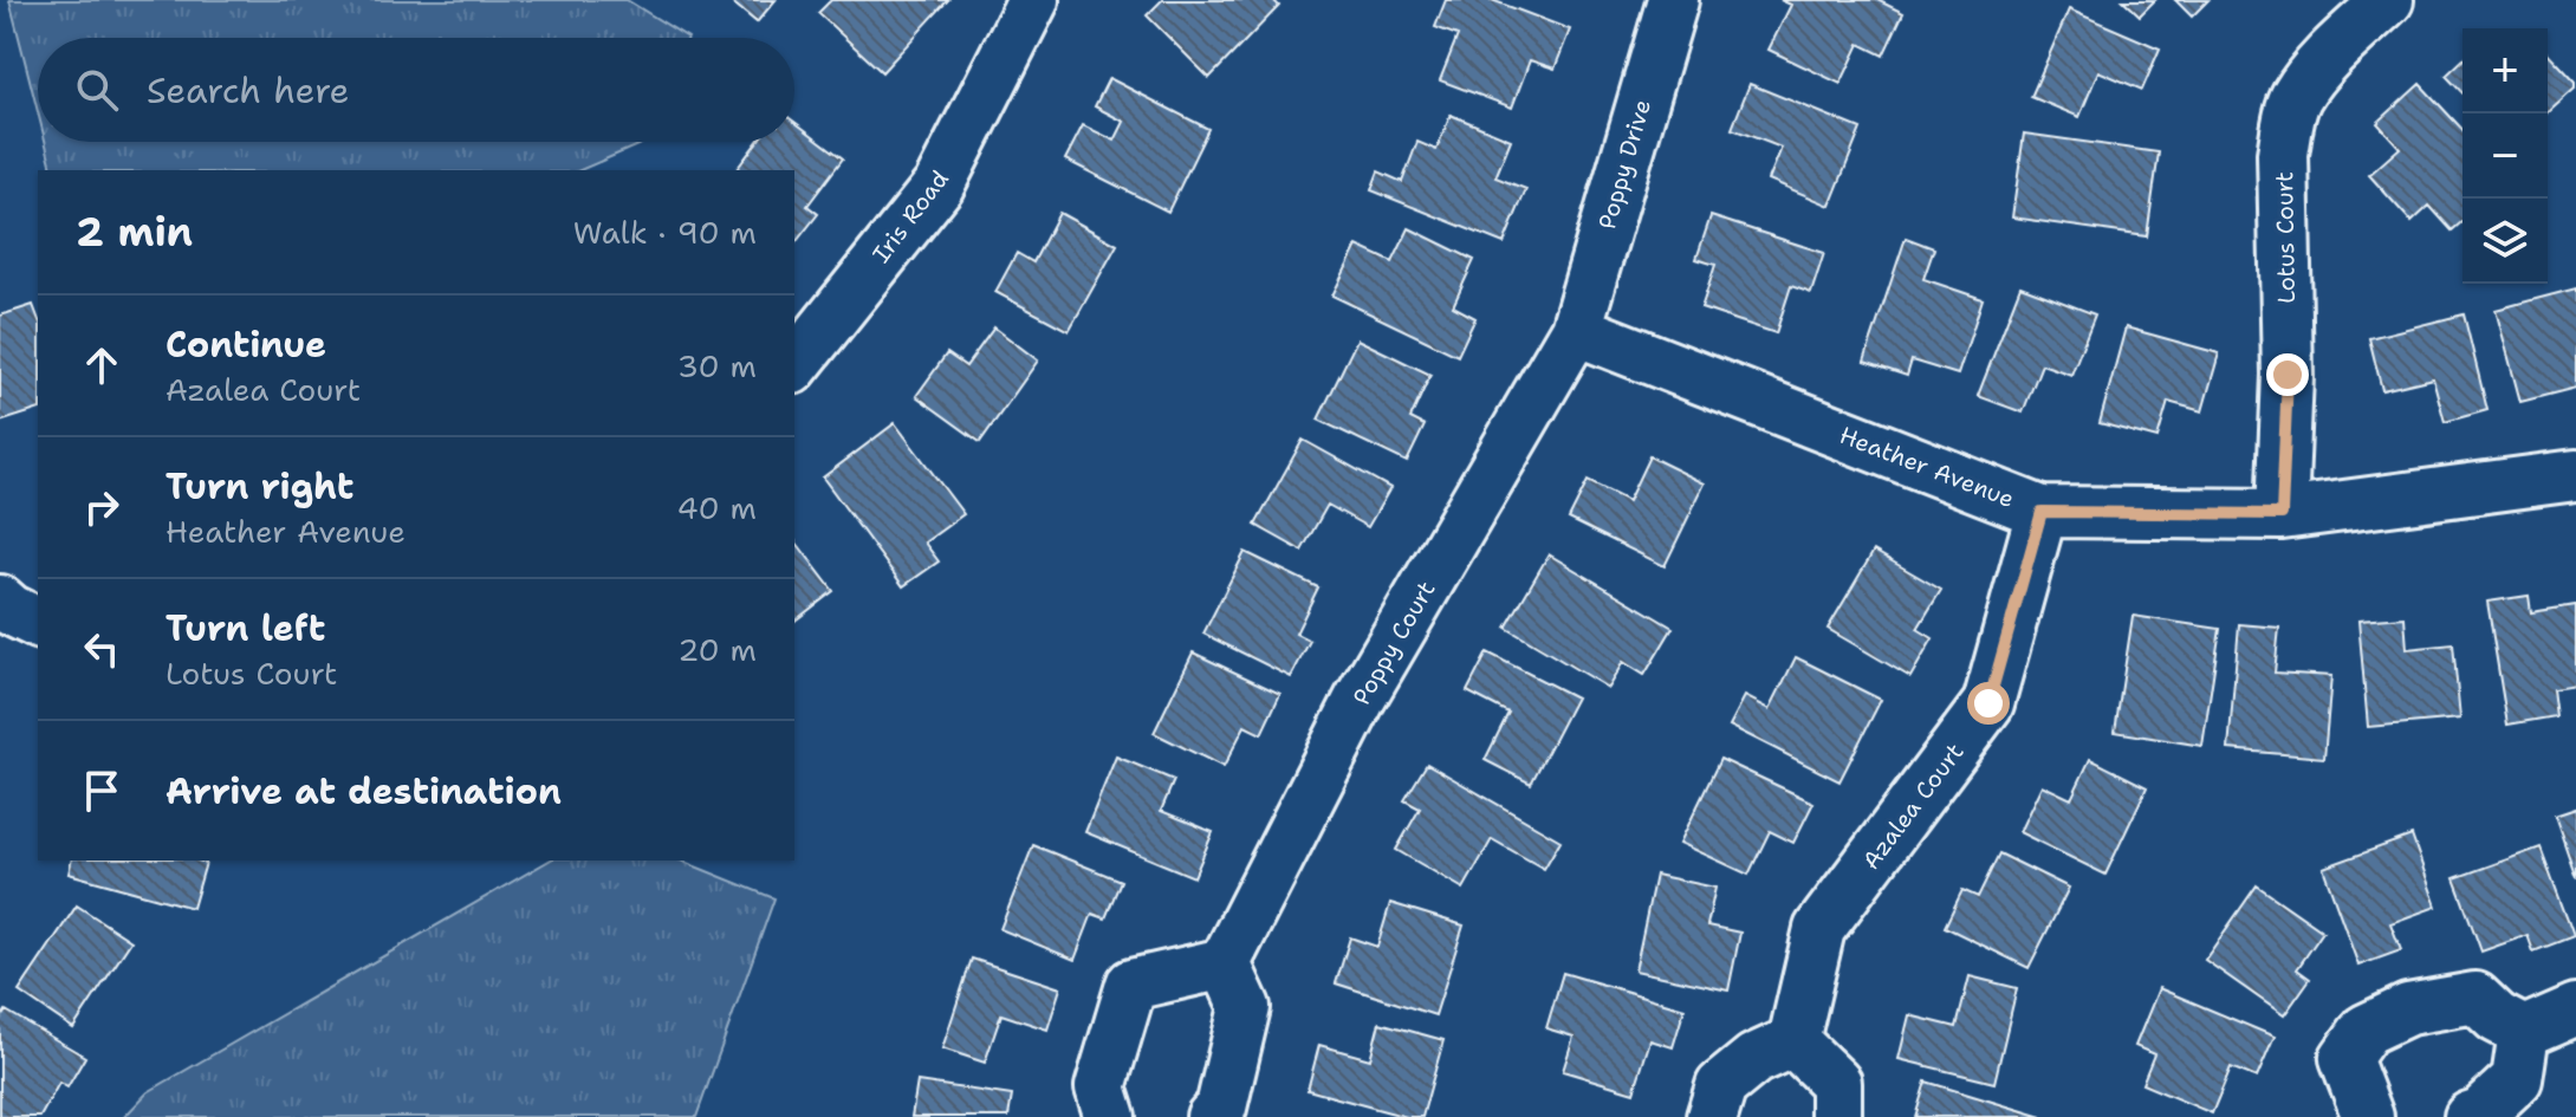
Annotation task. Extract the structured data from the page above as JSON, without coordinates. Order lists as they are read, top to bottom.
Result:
{
  "streets": {
    "street": [
      "Poppy Drive",
      "Iris Road",
      "Lotus Court",
      "Heather Avenue",
      "Poppy Court",
      "Azalea Court"
    ]
  },
  "crossings": [
    ["Poppy Drive", "Heather Avenue"],
    ["Poppy Drive", "Poppy Court"],
    ["Lotus Court", "Heather Avenue"],
    ["Heather Avenue", "Poppy Court"],
    ["Heather Avenue", "Azalea Court"]
  ],
  "page": {
    "map_buttons": ["+", "−"],
    "search": "Search here",
    "heading": ["2 min", "Walk · 90 m"],
    "list": [
      ["Continue", "Azalea Court", "30 m"],
      ["Turn right", "Heather Avenue", "40 m"],
      ["Turn left", "Lotus Court", "20 m"],
      "Arrive at destination"
    ]
  }
}
